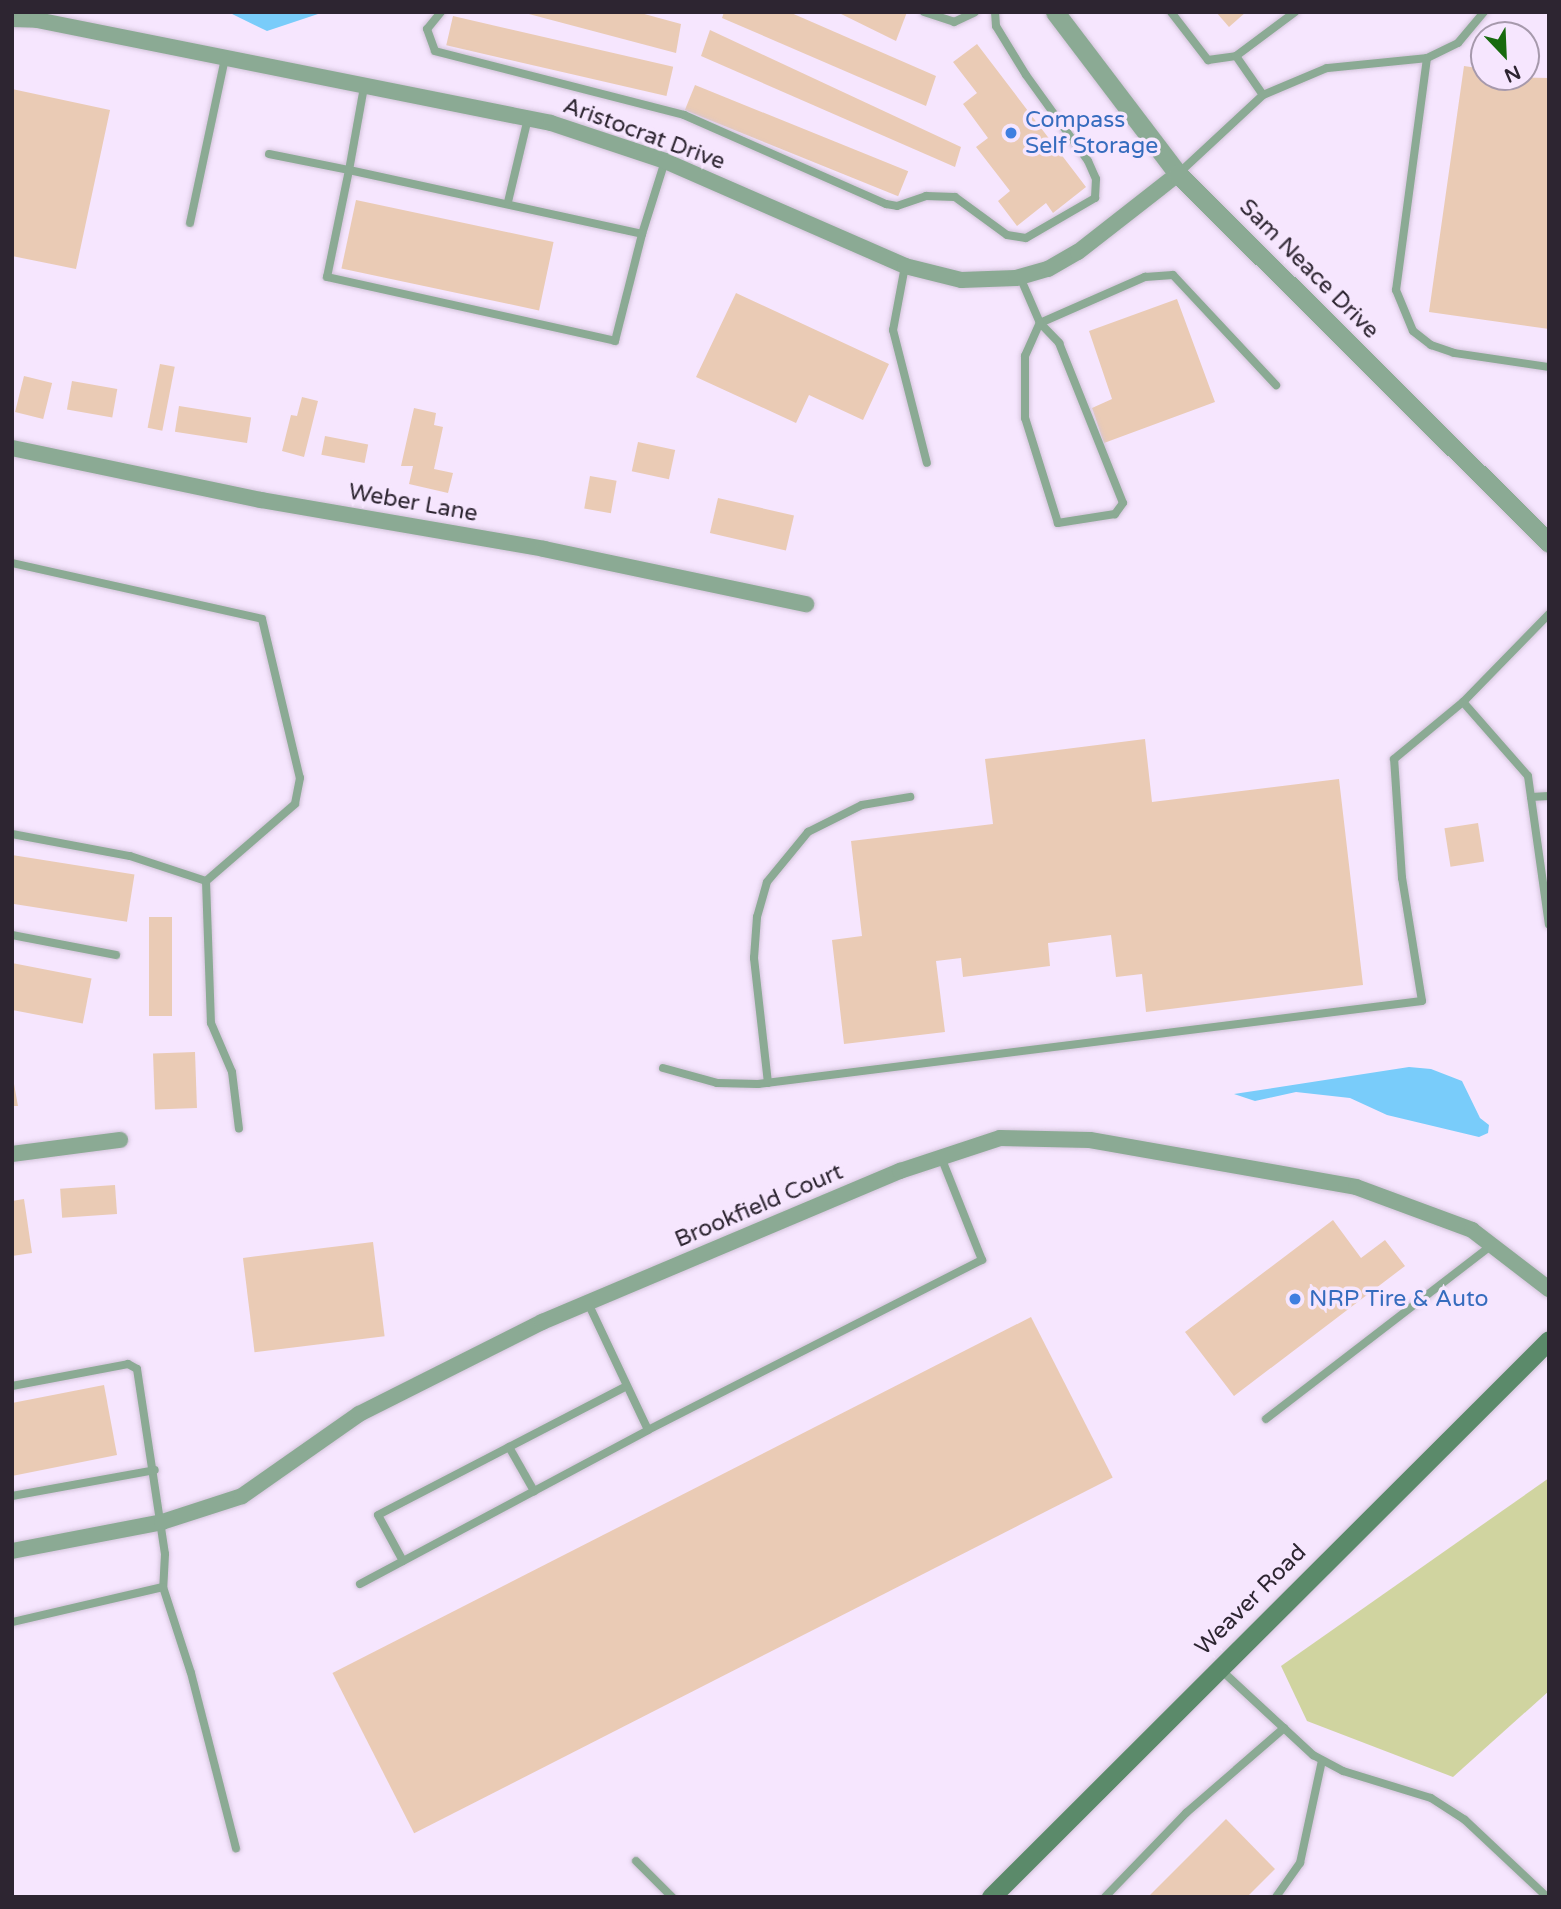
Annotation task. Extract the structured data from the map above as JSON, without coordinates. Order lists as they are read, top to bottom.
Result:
{
  "streets": {
    "main road": ["Weaver Road"],
    "street": [
      "Aristocrat Drive",
      "Sam Neace Drive",
      "Weber Lane",
      "Brookfield Court"
    ]
  },
  "crossings": [
    ["Aristocrat Drive", "Sam Neace Drive"]
  ],
  "places": ["Compass Self Storage", "NRP Tire & Auto"],
  "north": "bottom right"
}
